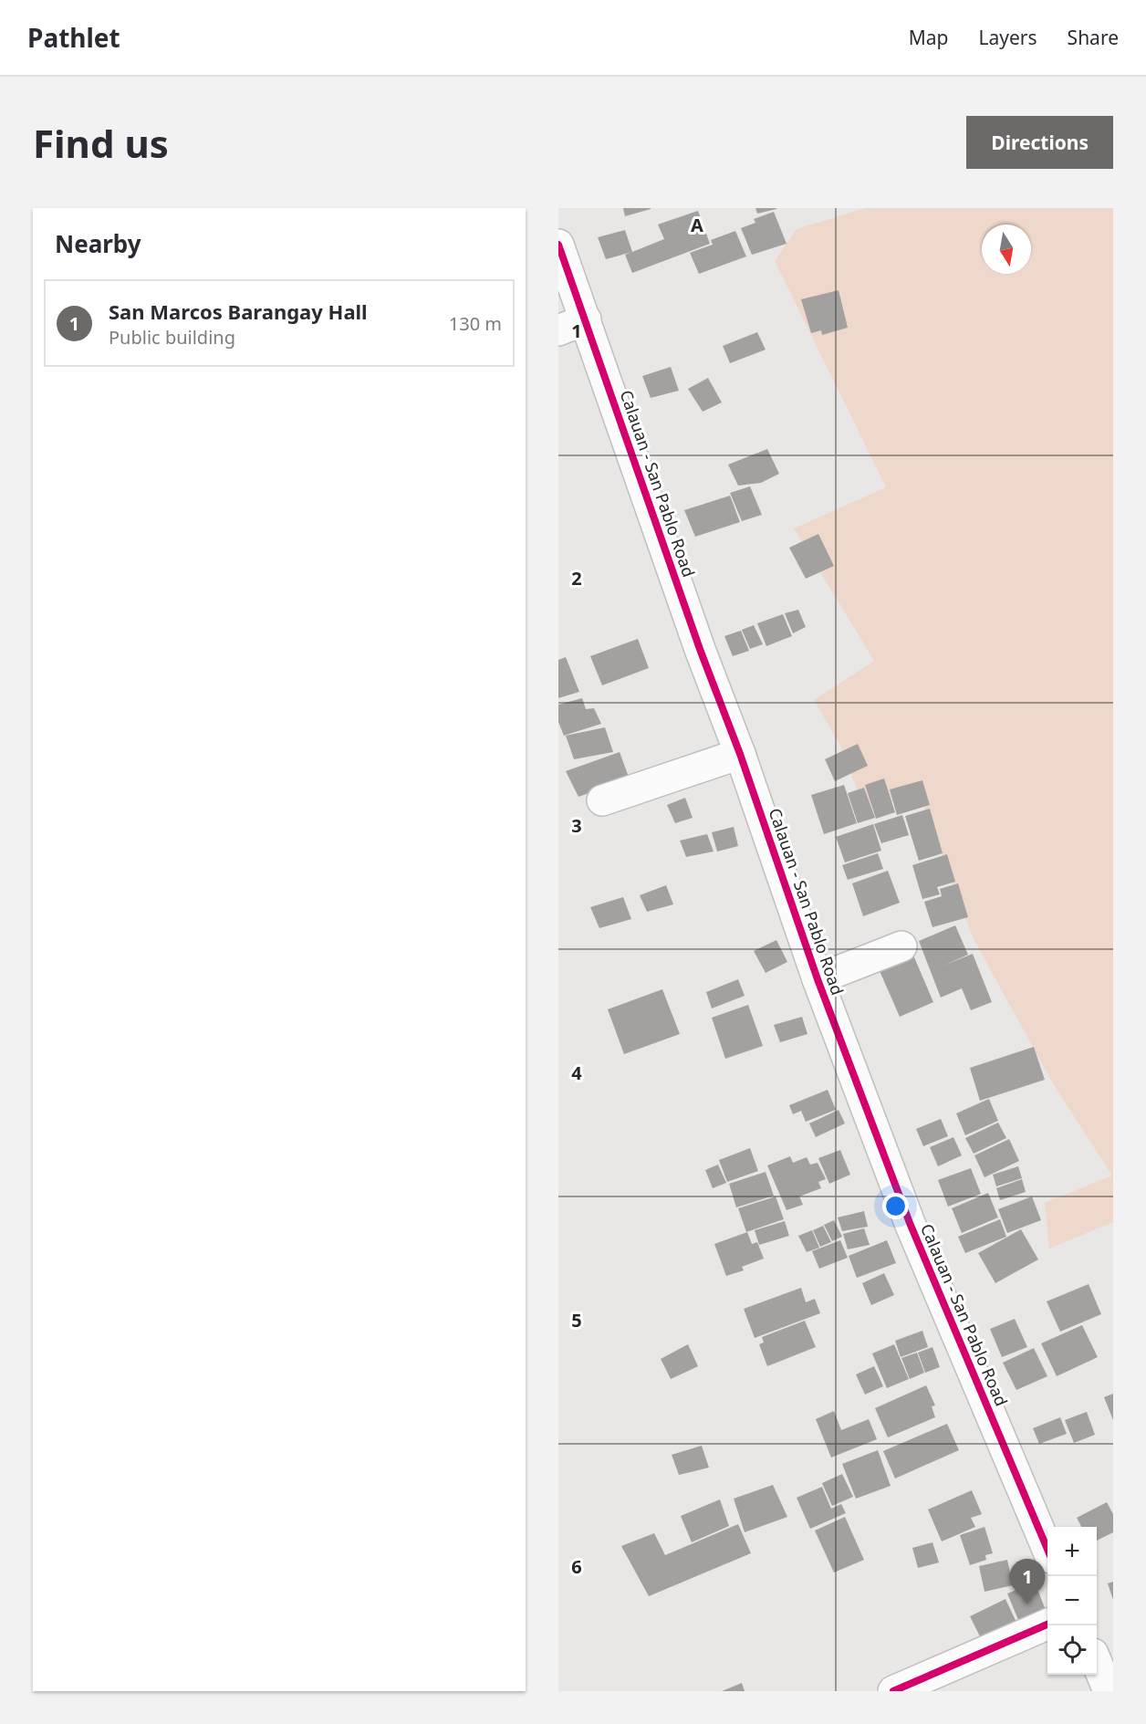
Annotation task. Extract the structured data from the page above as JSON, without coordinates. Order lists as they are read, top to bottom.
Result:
{
  "streets": {
    "main road": ["Calauan - San Pablo Road"]
  },
  "north": "bottom",
  "page": {
    "header": "Pathlet",
    "nav": ["Map", "Layers", "Share"],
    "buttons": "Directions",
    "title": "Find us",
    "heading": "Nearby",
    "list": [
      {
        "mark": "1",
        "name": "San Marcos Barangay Hall",
        "note": "Public building",
        "value": "130 m"
      }
    ],
    "map_buttons": ["+", "−"],
    "pins": "1"
  },
  "grid": {
    "columns": ["A"],
    "rows": [
      "1",
      "2",
      "3",
      "4",
      "5",
      "6"
    ]
  }
}
